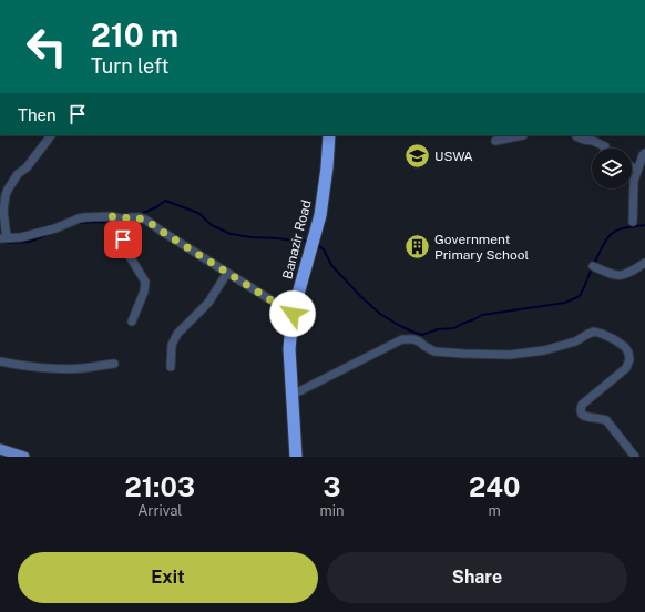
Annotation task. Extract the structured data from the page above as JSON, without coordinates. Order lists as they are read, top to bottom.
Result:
{
  "streets": {
    "highway": ["Banazir Road"]
  },
  "places": {
    "school or university": ["USWA"],
    "building": ["Government Primary School"]
  },
  "page": {
    "turn": ["210 m", "Turn left"],
    "then": "Then",
    "eta": [
      "21:03",
      "Arrival",
      "3",
      "min",
      "240",
      "m"
    ],
    "buttons": ["Exit", "Share"]
  }
}
